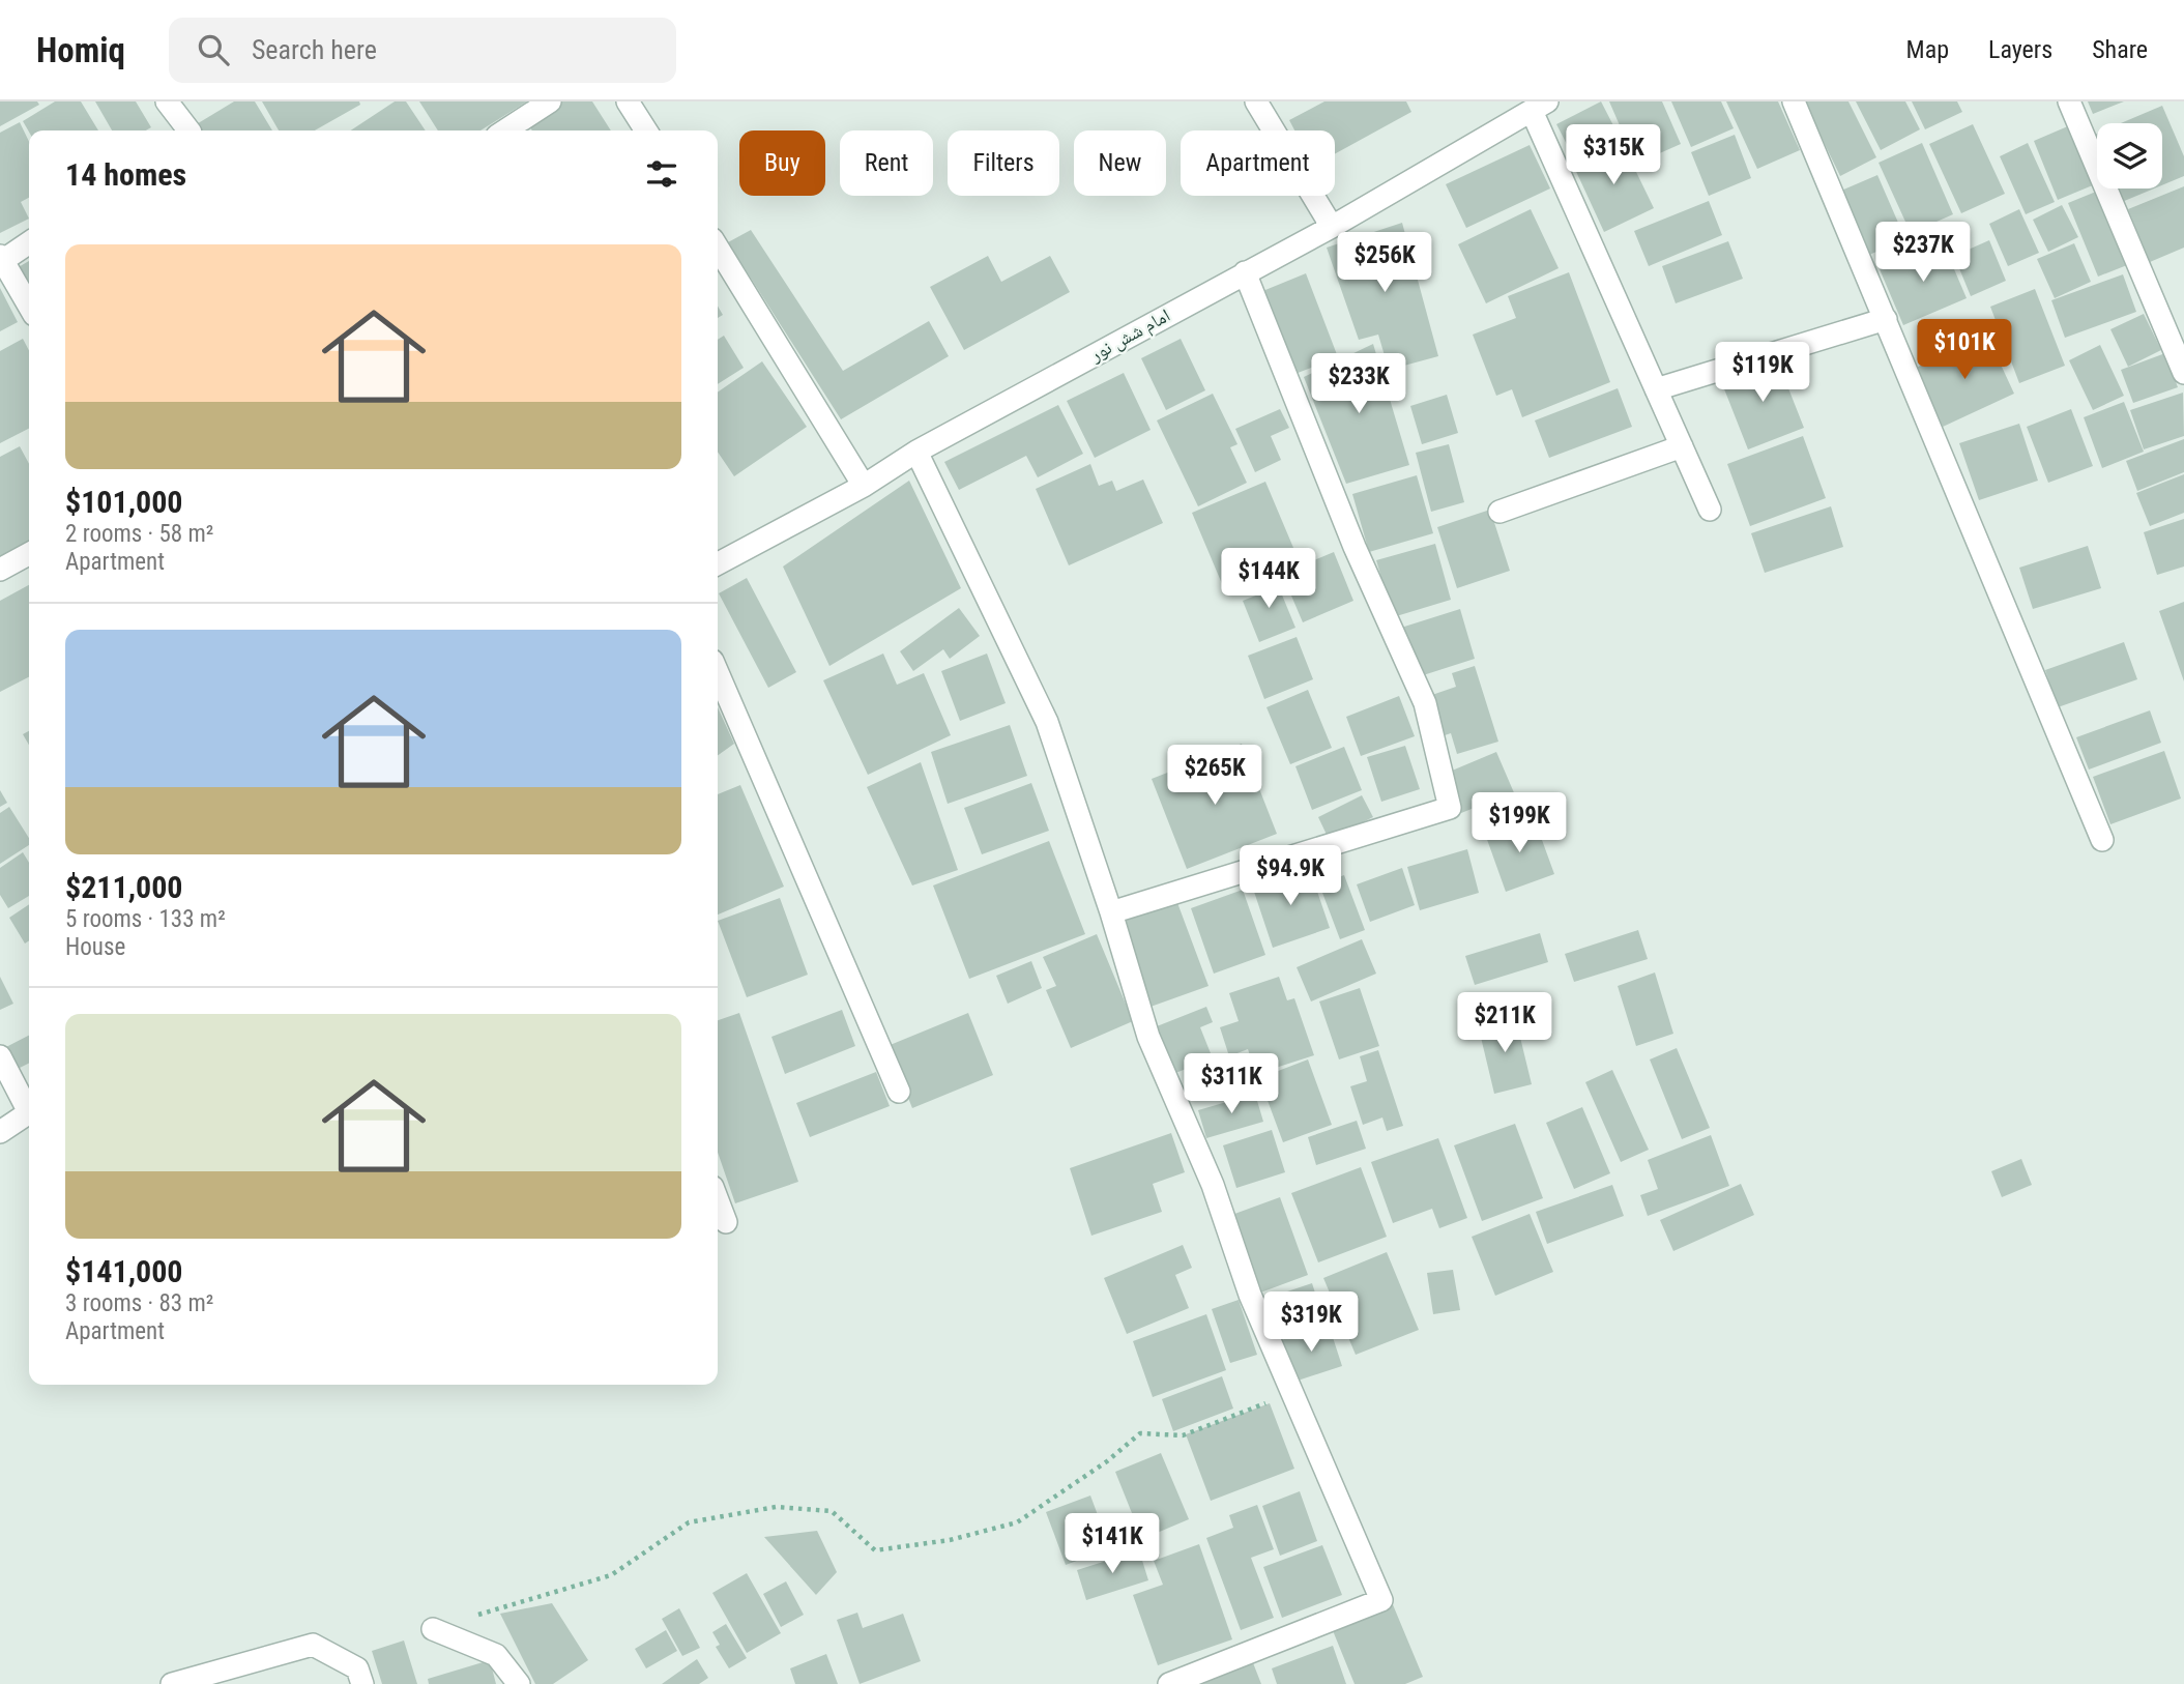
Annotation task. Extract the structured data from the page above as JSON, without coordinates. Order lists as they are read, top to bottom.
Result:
{
  "streets": {
    "street": ["امام شش نور"]
  },
  "page": {
    "header": "Homiq",
    "search": "Search here",
    "nav": ["Map", "Layers", "Share"],
    "price": [
      "$315K",
      "$237K",
      "$256K",
      "$101K",
      "$119K",
      "$233K",
      "$144K",
      "$265K",
      "$199K",
      "$94.9K",
      "$211K",
      "$311K",
      "$319K",
      "$141K"
    ],
    "chip": [
      "Buy",
      "Rent",
      "Filters",
      "New",
      "Apartment"
    ],
    "heading": "14 homes",
    "list": [
      {
        "name": "$101,000",
        "note": "2 rooms · 58 m² · Apartment"
      },
      {
        "name": "$211,000",
        "note": "5 rooms · 133 m² · House"
      },
      {
        "name": "$141,000",
        "note": "3 rooms · 83 m² · Apartment"
      }
    ]
  }
}
